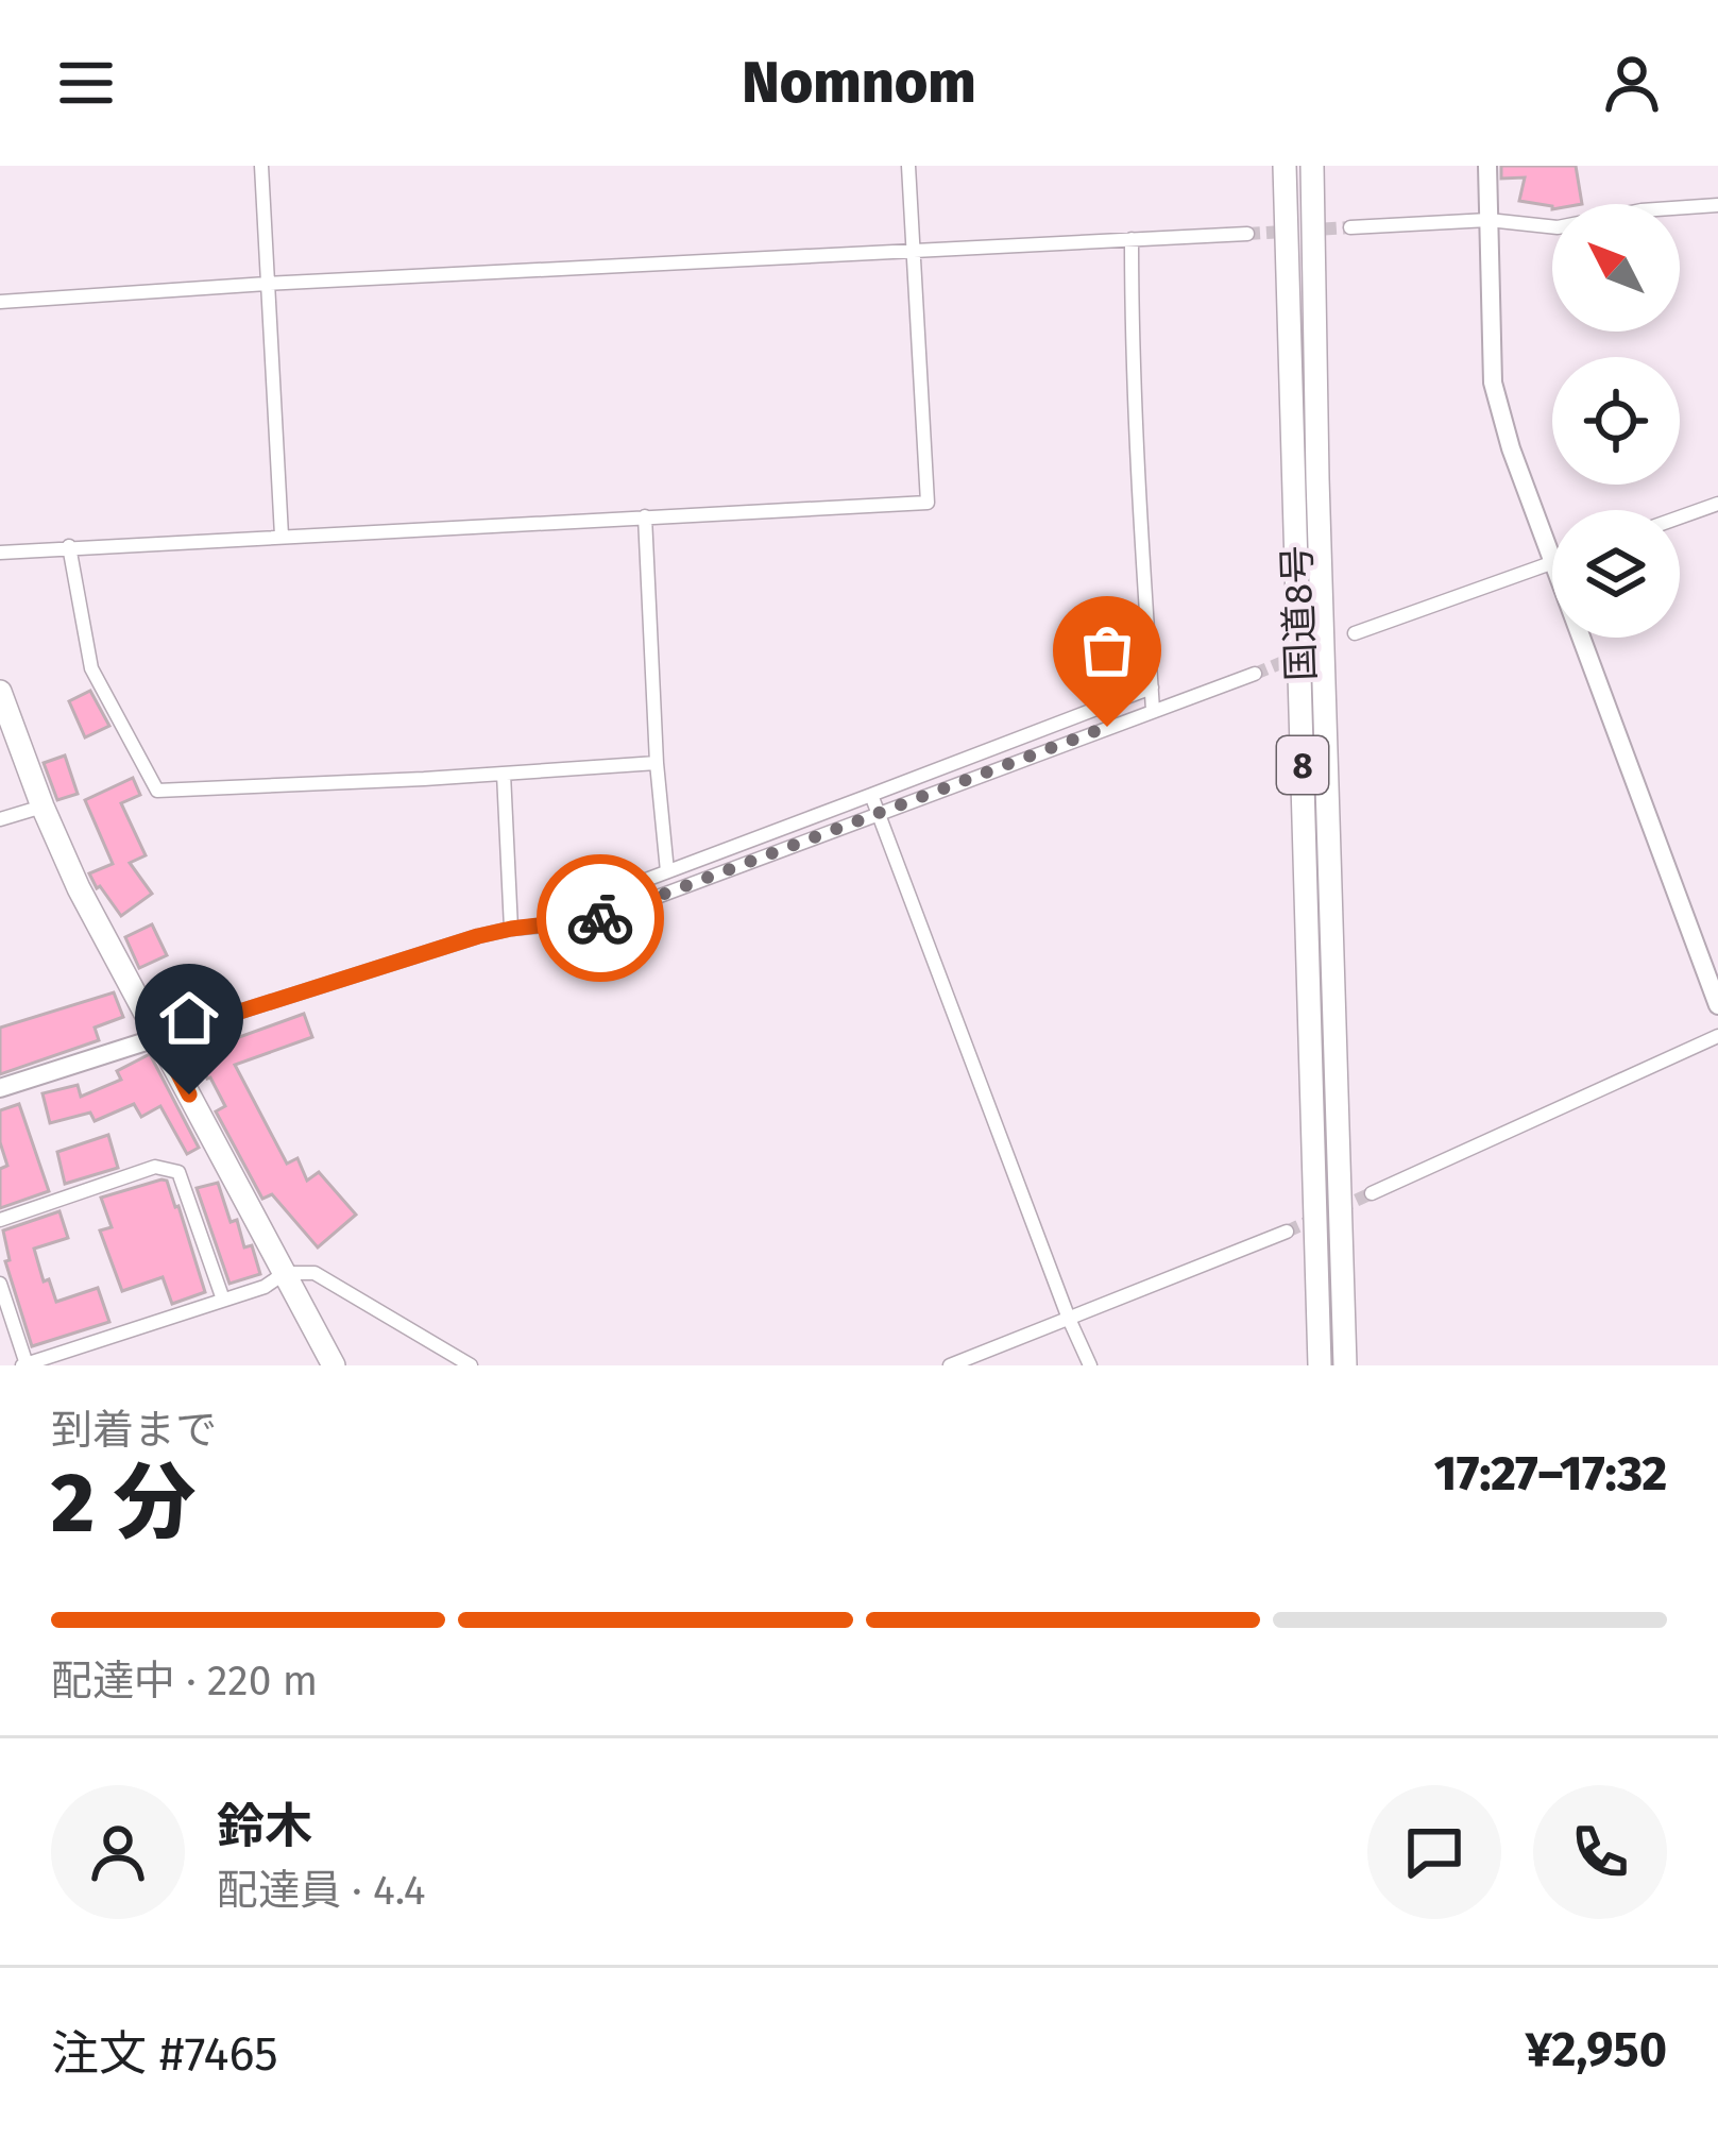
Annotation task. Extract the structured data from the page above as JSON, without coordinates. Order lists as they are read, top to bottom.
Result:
{
  "streets": {
    "main road": ["国道8号", "8"]
  },
  "north": "top left",
  "page": {
    "header": "Nomnom",
    "heading": ["2 分", "到着まで", "17:27–17:32"],
    "panel": [
      "鈴木",
      "配達員 · 4.4",
      "注文 #7465",
      "¥2,950"
    ],
    "bar": "配達中 · 220 m"
  }
}
